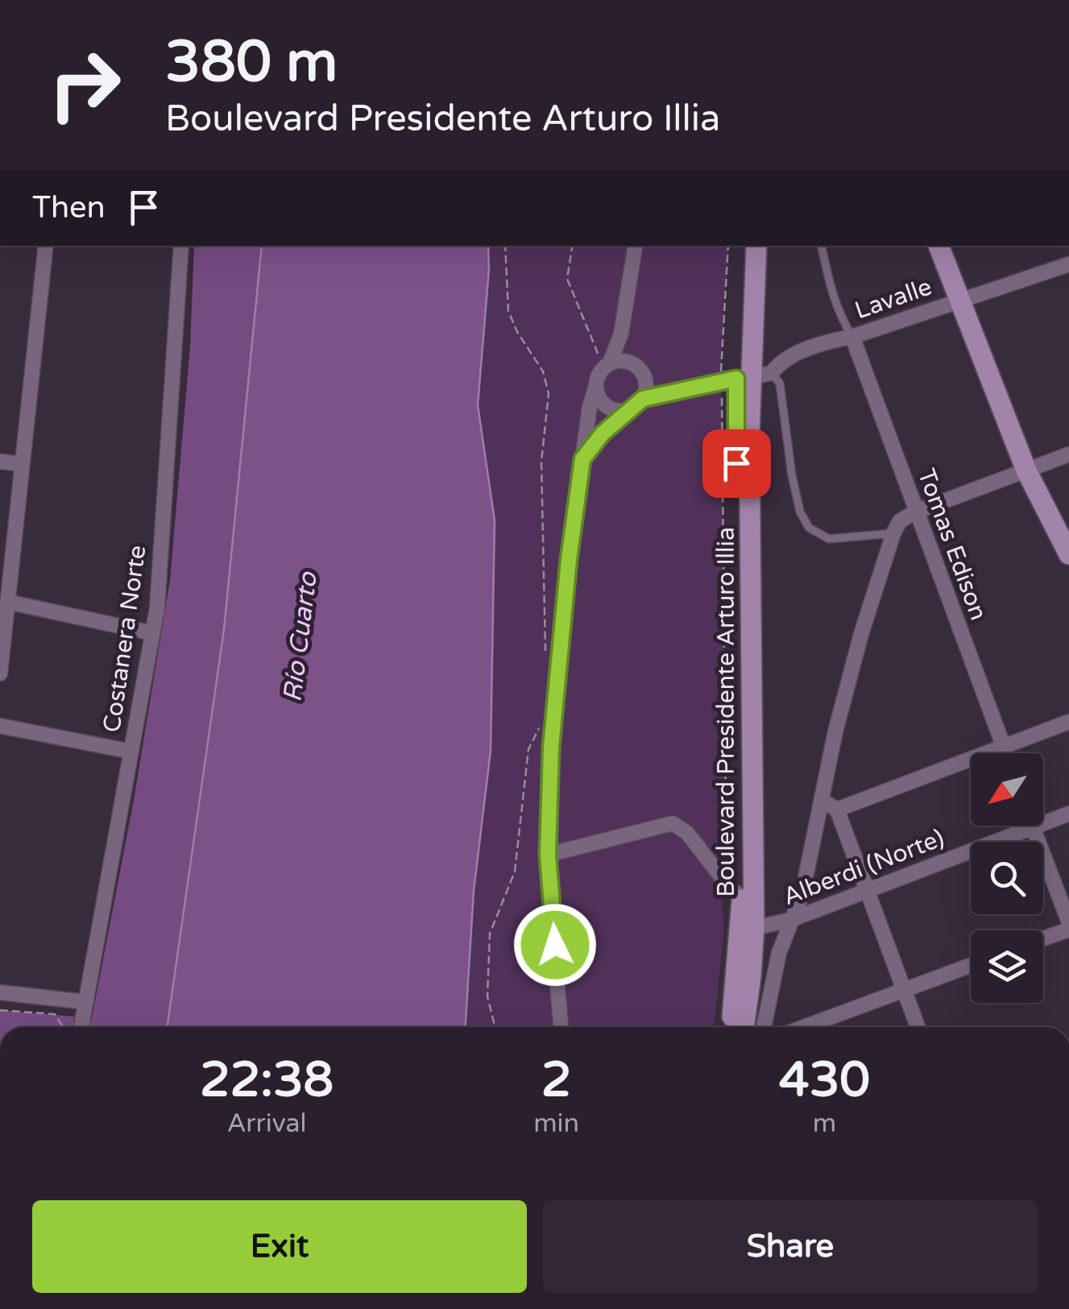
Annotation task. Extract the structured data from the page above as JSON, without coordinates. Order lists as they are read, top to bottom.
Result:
{
  "streets": {
    "main road": ["Boulevard Presidente Arturo Illia"],
    "street": [
      "Lavalle",
      "Tomas Edison",
      "Costanera Norte",
      "Alberdi (Norte)"
    ]
  },
  "crossings": [
    ["Lavalle", "Tomas Edison"],
    ["Lavalle", "Boulevard Presidente Arturo Illia"],
    ["Boulevard Presidente Arturo Illia", "Alberdi (Norte)"]
  ],
  "water": ["Río Cuarto"],
  "north": "bottom left",
  "page": {
    "turn": ["380 m", "Boulevard Presidente Arturo Illia"],
    "then": "Then",
    "eta": [
      "22:38",
      "Arrival",
      "2",
      "min",
      "430",
      "m"
    ],
    "buttons": ["Exit", "Share"]
  }
}
